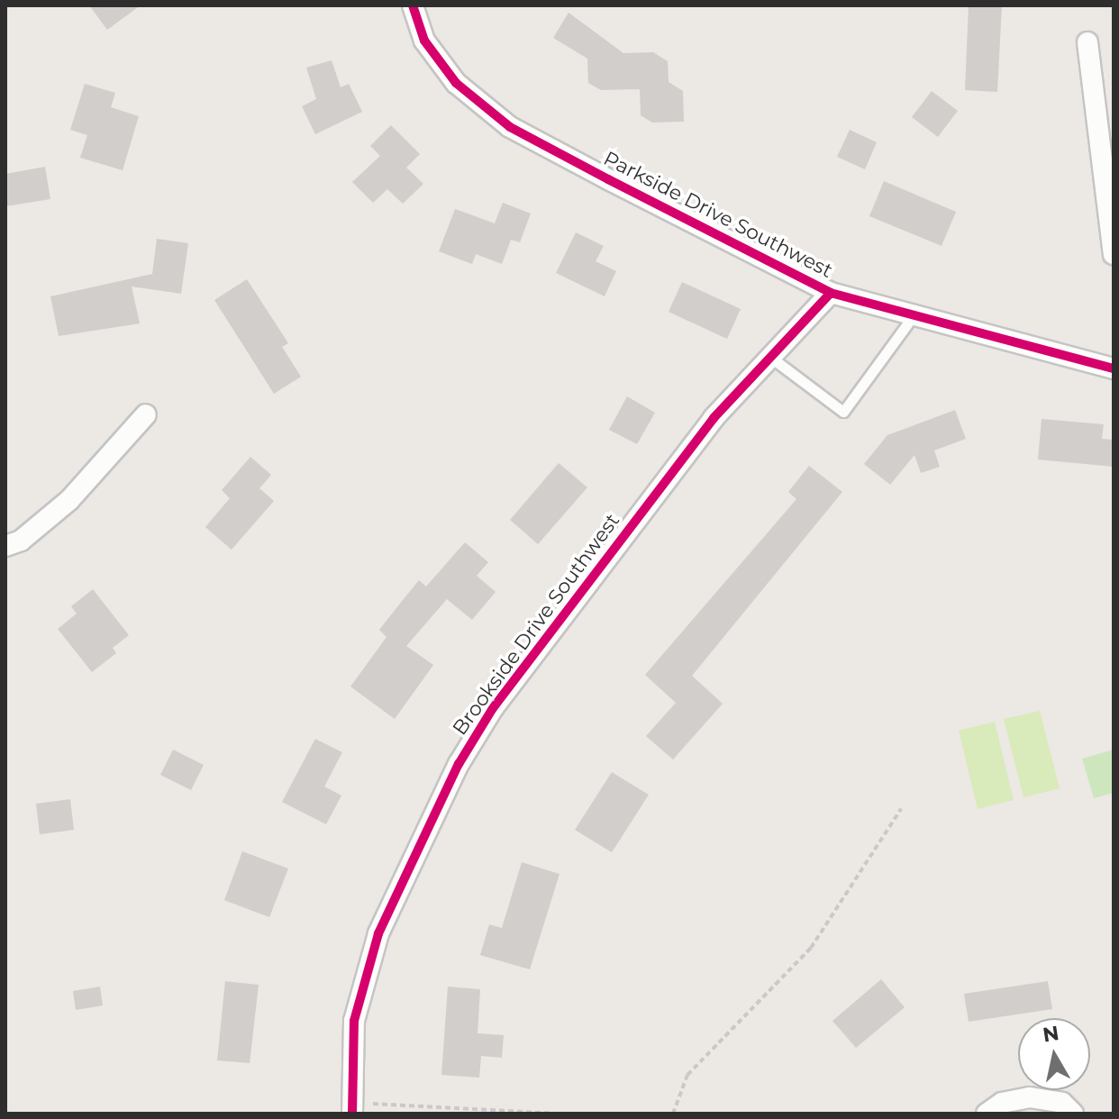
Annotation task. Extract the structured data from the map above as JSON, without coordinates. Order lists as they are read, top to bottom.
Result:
{
  "streets": {
    "street": ["Parkside Drive Southwest", "Brookside Drive Southwest"]
  },
  "crossings": [
    ["Parkside Drive Southwest", "Brookside Drive Southwest"]
  ],
  "north": "top"
}
